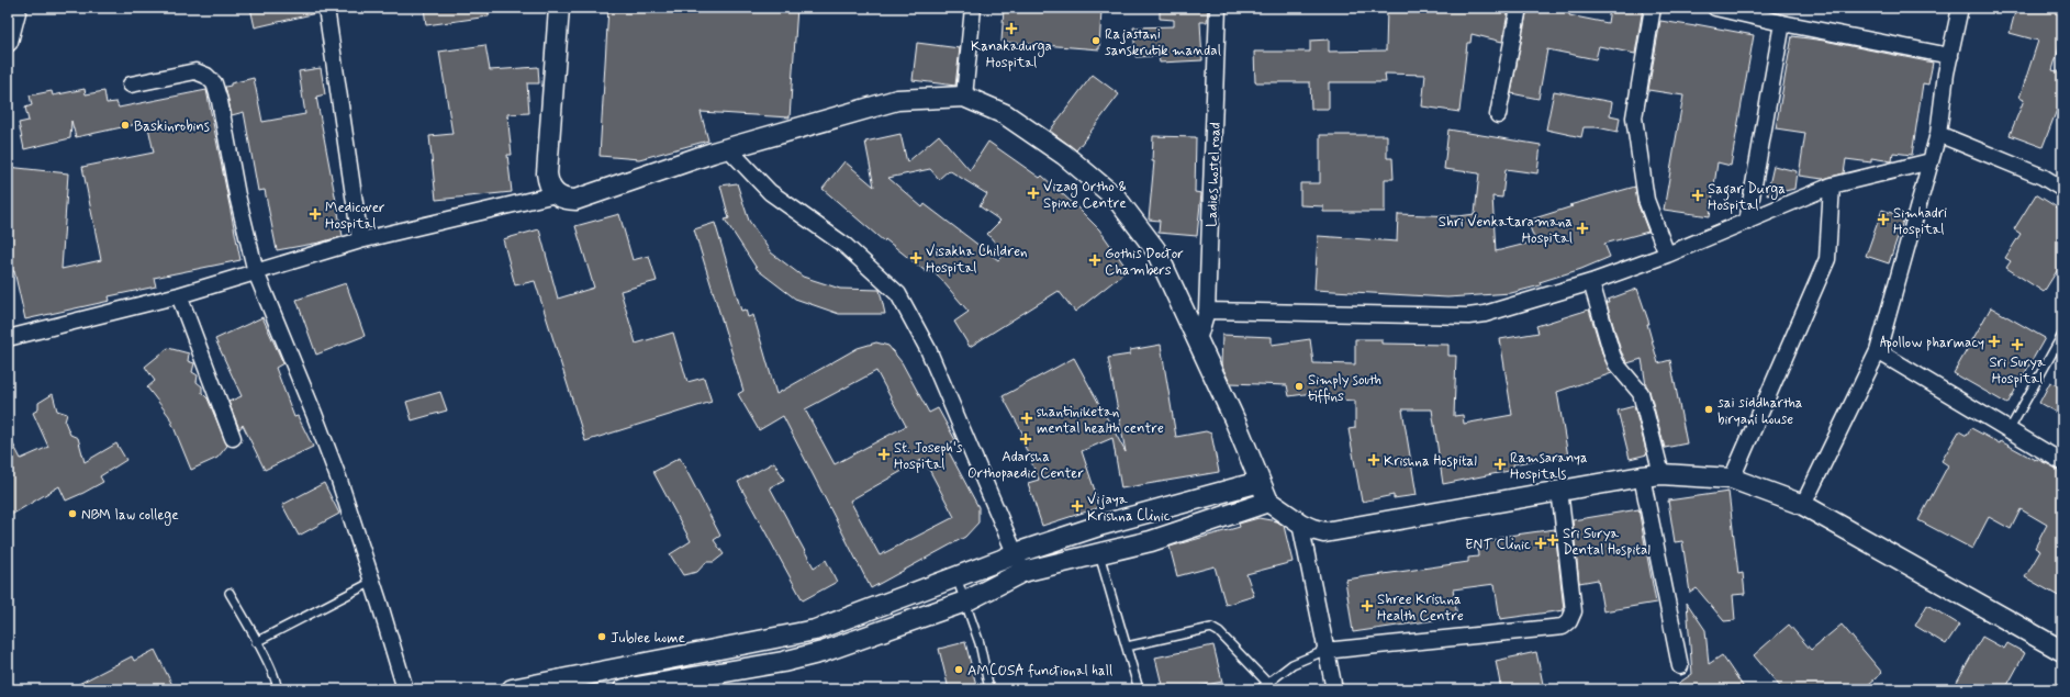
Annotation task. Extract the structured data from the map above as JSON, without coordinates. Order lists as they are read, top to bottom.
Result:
{
  "streets": {
    "street": ["Ladies hostel road"]
  },
  "places": {
    "health": [
      "Kanakadurga Hospital",
      "Vizag Ortho & Spine Centre",
      "Sagar Durga Hospital",
      "Medicover Hospital",
      "Simhadri Hospital",
      "Shri Venkataramana Hospital",
      "Visakha Children Hospital",
      "Gothis Doctor Chambers",
      "Apollow pharmacy",
      "Sri Surya Hospital",
      "shantiniketan mental health centre",
      "Adarsha Orthopaedic Center",
      "St. Joseph's Hospital",
      "Krishna Hospital",
      "Ramsaranya Hospitals",
      "Vijaya Krishna Clinic",
      "Sri Surya Dental Hospital",
      "ENT Clinic",
      "Shree Krishna Health Centre"
    ],
    "other": [
      "Rajastani sanskrutik mandal",
      "Baskinrobins",
      "Simply south tiffins",
      "sai siddhartha biryani house",
      "NBM law college",
      "Jublee home",
      "AMCOSA functional hall"
    ]
  }
}
